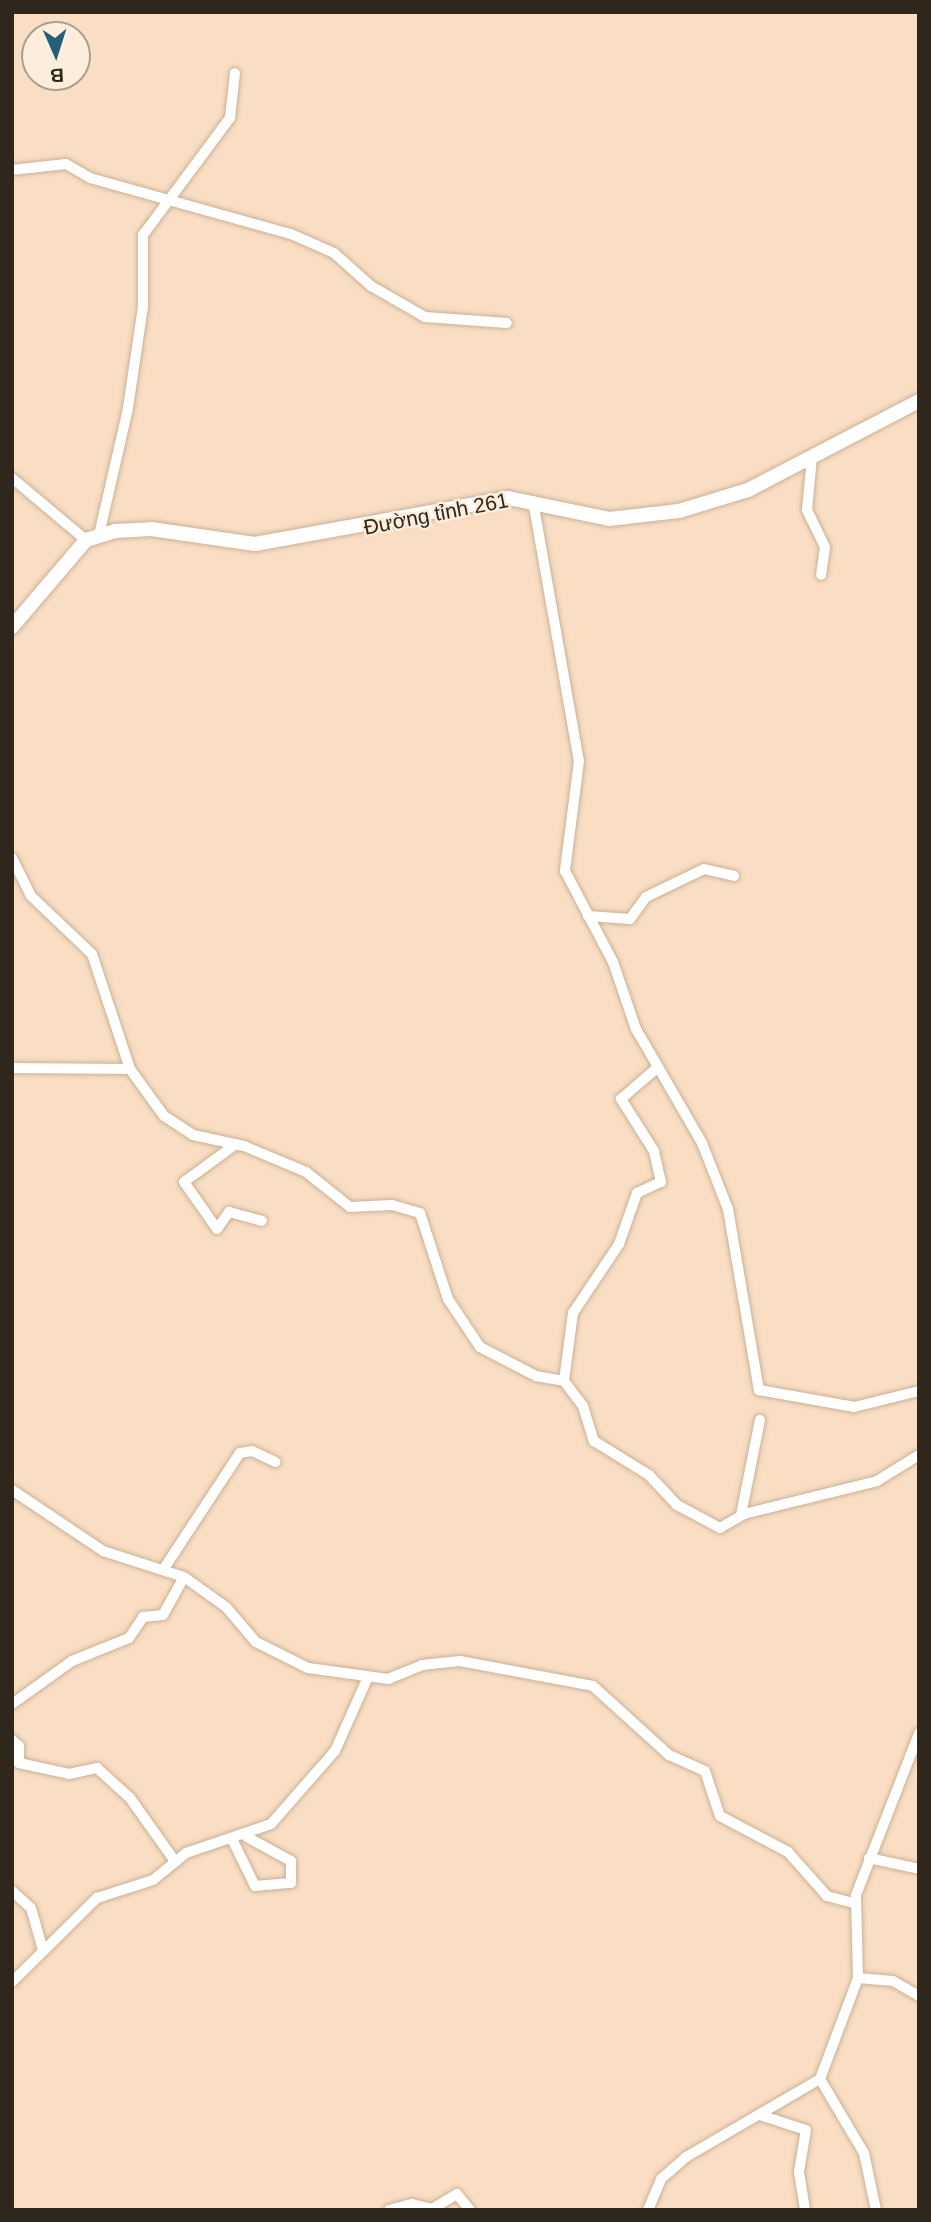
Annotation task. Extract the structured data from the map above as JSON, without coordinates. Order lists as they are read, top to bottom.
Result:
{
  "streets": {
    "main road": ["Đường tỉnh 261"]
  },
  "north": "bottom"
}
